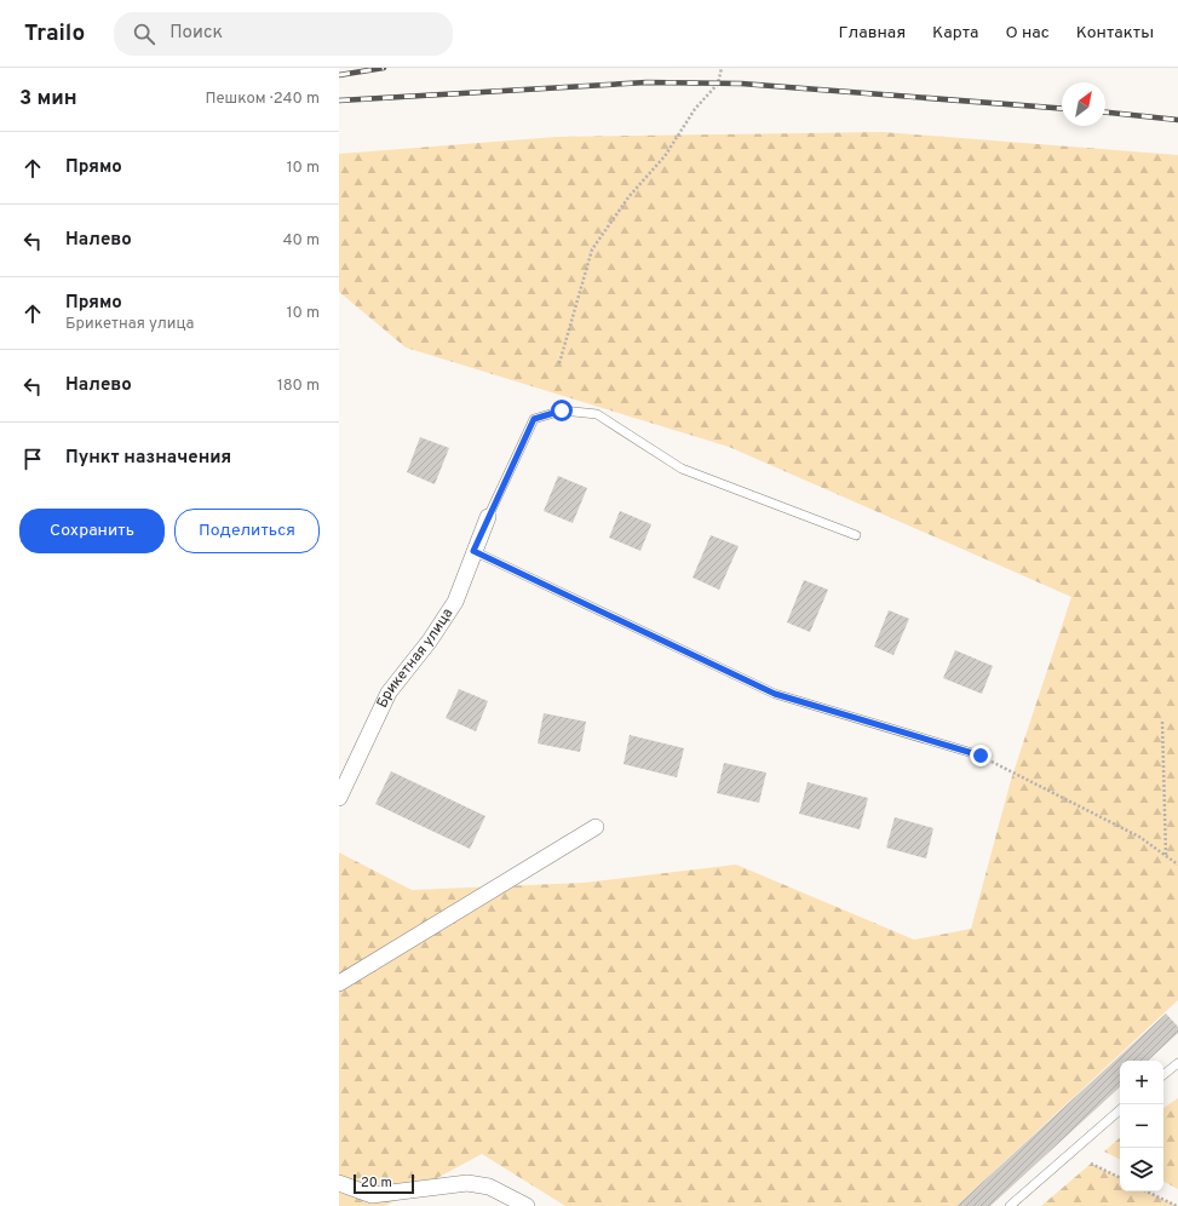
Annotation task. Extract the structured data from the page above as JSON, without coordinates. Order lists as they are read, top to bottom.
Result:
{
  "streets": {
    "street": ["Брикетная улица"]
  },
  "scale_bar": "20 m",
  "north": "top right",
  "page": {
    "header": "Trailo",
    "search": "Поиск",
    "nav": [
      "Главная",
      "Карта",
      "О нас",
      "Контакты"
    ],
    "heading": ["3 мин", "Пешком · 240 m"],
    "list": [
      ["Прямо", "10 m"],
      ["Налево", "40 m"],
      ["Прямо", "Брикетная улица", "10 m"],
      ["Налево", "180 m"],
      "Пункт назначения"
    ],
    "buttons": ["Сохранить", "Поделиться"],
    "map_buttons": ["+", "−"],
    "scale": "20 m"
  }
}
